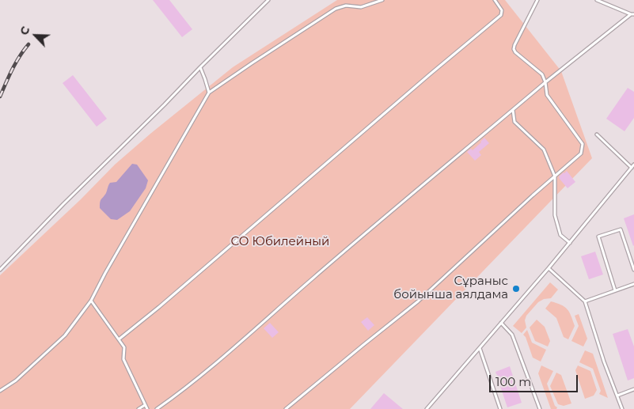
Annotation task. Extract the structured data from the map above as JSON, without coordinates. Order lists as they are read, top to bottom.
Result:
{
  "parks": ["СО Юбилейный"],
  "places": ["Сұраныс бойынша аялдама"],
  "scale_bar": "100 m",
  "north": "top left"
}
